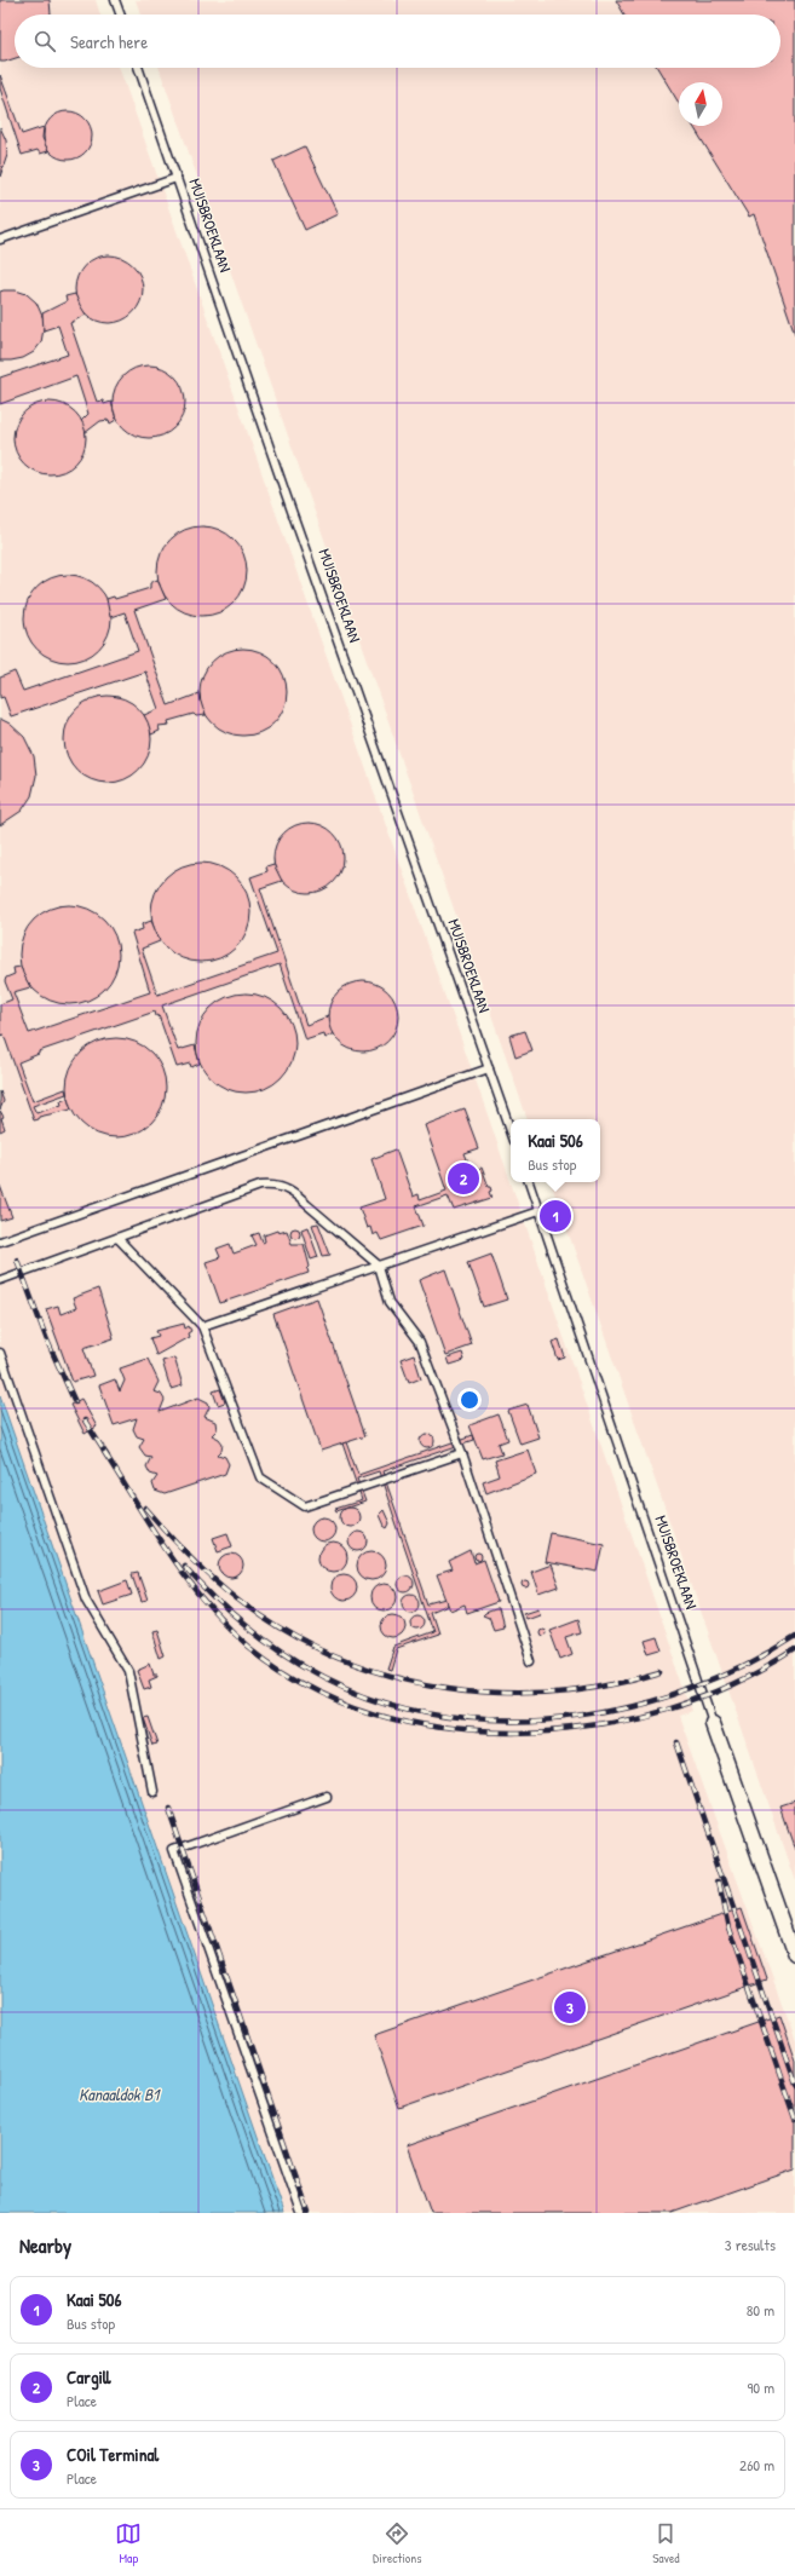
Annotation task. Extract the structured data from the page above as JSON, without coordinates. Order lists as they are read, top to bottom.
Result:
{
  "streets": {
    "street": ["MUISBROEKLAAN"]
  },
  "water": ["Kanaaldok B1"],
  "north": "top",
  "page": {
    "search": "Search here",
    "popup": ["Kaai 506", "Bus stop"],
    "pins": ["2", "1", "3"],
    "heading": ["Nearby", "3 results"],
    "list": [
      {
        "mark": "1",
        "name": "Kaai 506",
        "note": "Bus stop",
        "value": "80 m"
      },
      {
        "mark": "2",
        "name": "Cargill",
        "note": "Place",
        "value": "90 m"
      },
      {
        "mark": "3",
        "name": "COil Terminal",
        "note": "Place",
        "value": "260 m"
      }
    ],
    "nav": ["Map", "Directions", "Saved"]
  }
}
